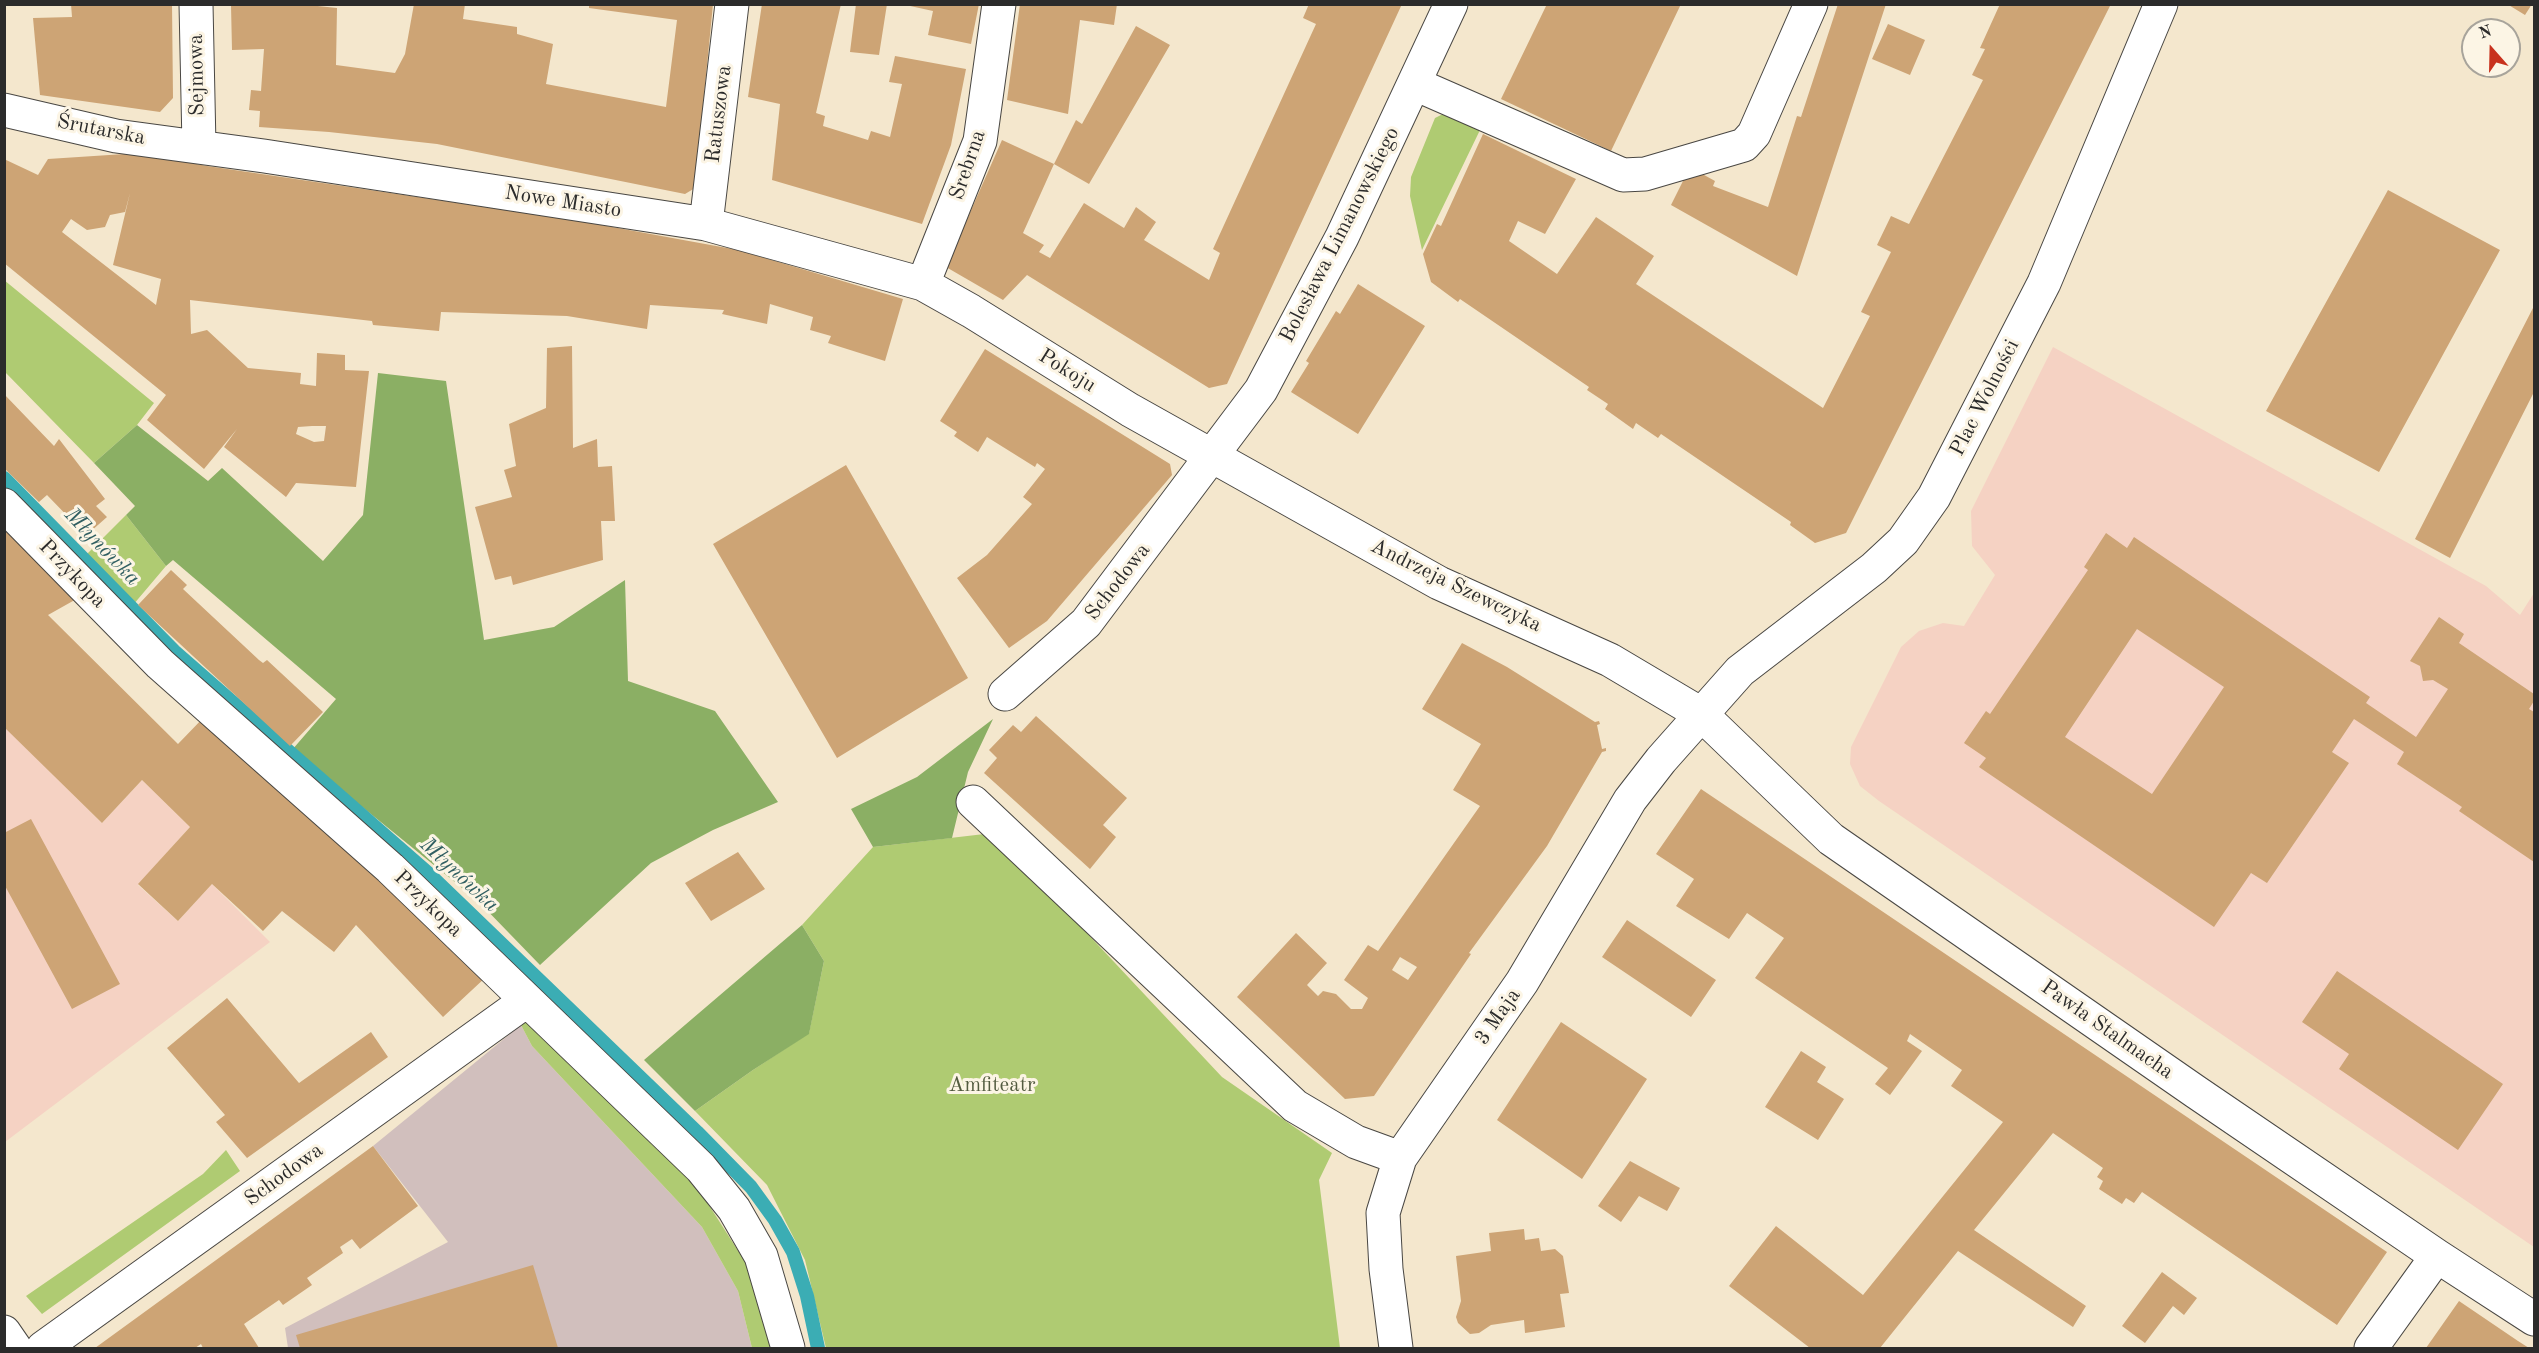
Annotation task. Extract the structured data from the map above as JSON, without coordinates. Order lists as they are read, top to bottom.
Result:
{
  "streets": {
    "street": [
      "Sejmowa",
      "Ratuszowa",
      "Śrutarska",
      "Srebrna",
      "Nowe Miasto",
      "Bolesława Limanowskiego",
      "Pokoju",
      "Plac Wolności",
      "Przykopa",
      "Schodowa",
      "Andrzeja Szewczyka",
      "3 Maja",
      "Pawła Stalmacha"
    ]
  },
  "crossings": [
    ["Sejmowa", "Śrutarska"],
    ["Sejmowa", "Nowe Miasto"],
    ["Ratuszowa", "Nowe Miasto"],
    ["Śrutarska", "Nowe Miasto"],
    ["Srebrna", "Nowe Miasto"],
    ["Srebrna", "Pokoju"],
    ["Nowe Miasto", "Pokoju"],
    ["Bolesława Limanowskiego", "Pokoju"],
    ["Bolesława Limanowskiego", "Schodowa"],
    ["Bolesława Limanowskiego", "Andrzeja Szewczyka"],
    ["Pokoju", "Schodowa"],
    ["Pokoju", "Andrzeja Szewczyka"],
    ["Plac Wolności", "Andrzeja Szewczyka"],
    ["Plac Wolności", "3 Maja"],
    ["Plac Wolności", "Pawła Stalmacha"],
    ["Przykopa", "Schodowa"],
    ["Schodowa", "Andrzeja Szewczyka"],
    ["Andrzeja Szewczyka", "3 Maja"],
    ["Andrzeja Szewczyka", "Pawła Stalmacha"],
    ["3 Maja", "Pawła Stalmacha"]
  ],
  "water": ["Młynówka"],
  "parks": ["Amfiteatr"],
  "north": "top"
}
